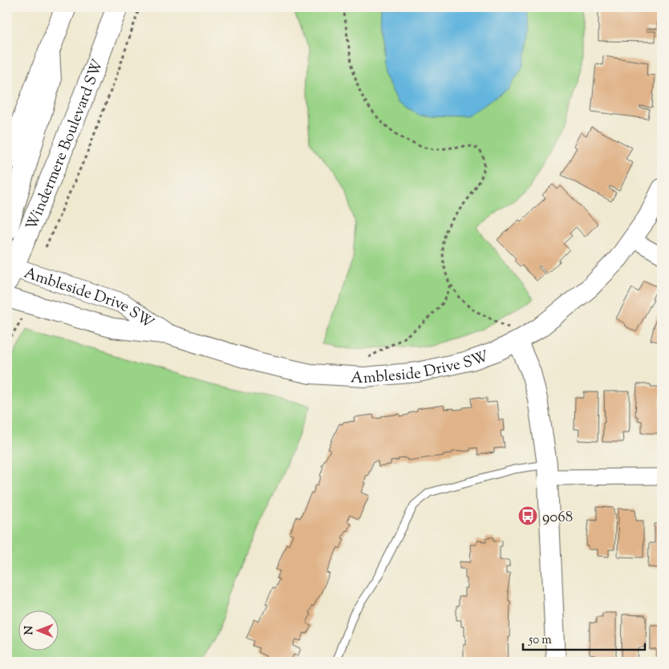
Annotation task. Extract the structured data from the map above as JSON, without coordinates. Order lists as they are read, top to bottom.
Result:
{
  "streets": {
    "main road": ["Windermere Boulevard SW"],
    "street": ["Ambleside Drive SW"]
  },
  "crossings": [
    ["Windermere Boulevard SW", "Ambleside Drive SW"]
  ],
  "places": {
    "bus stop": ["9068"]
  },
  "scale_bar": "50 m",
  "north": "left"
}
